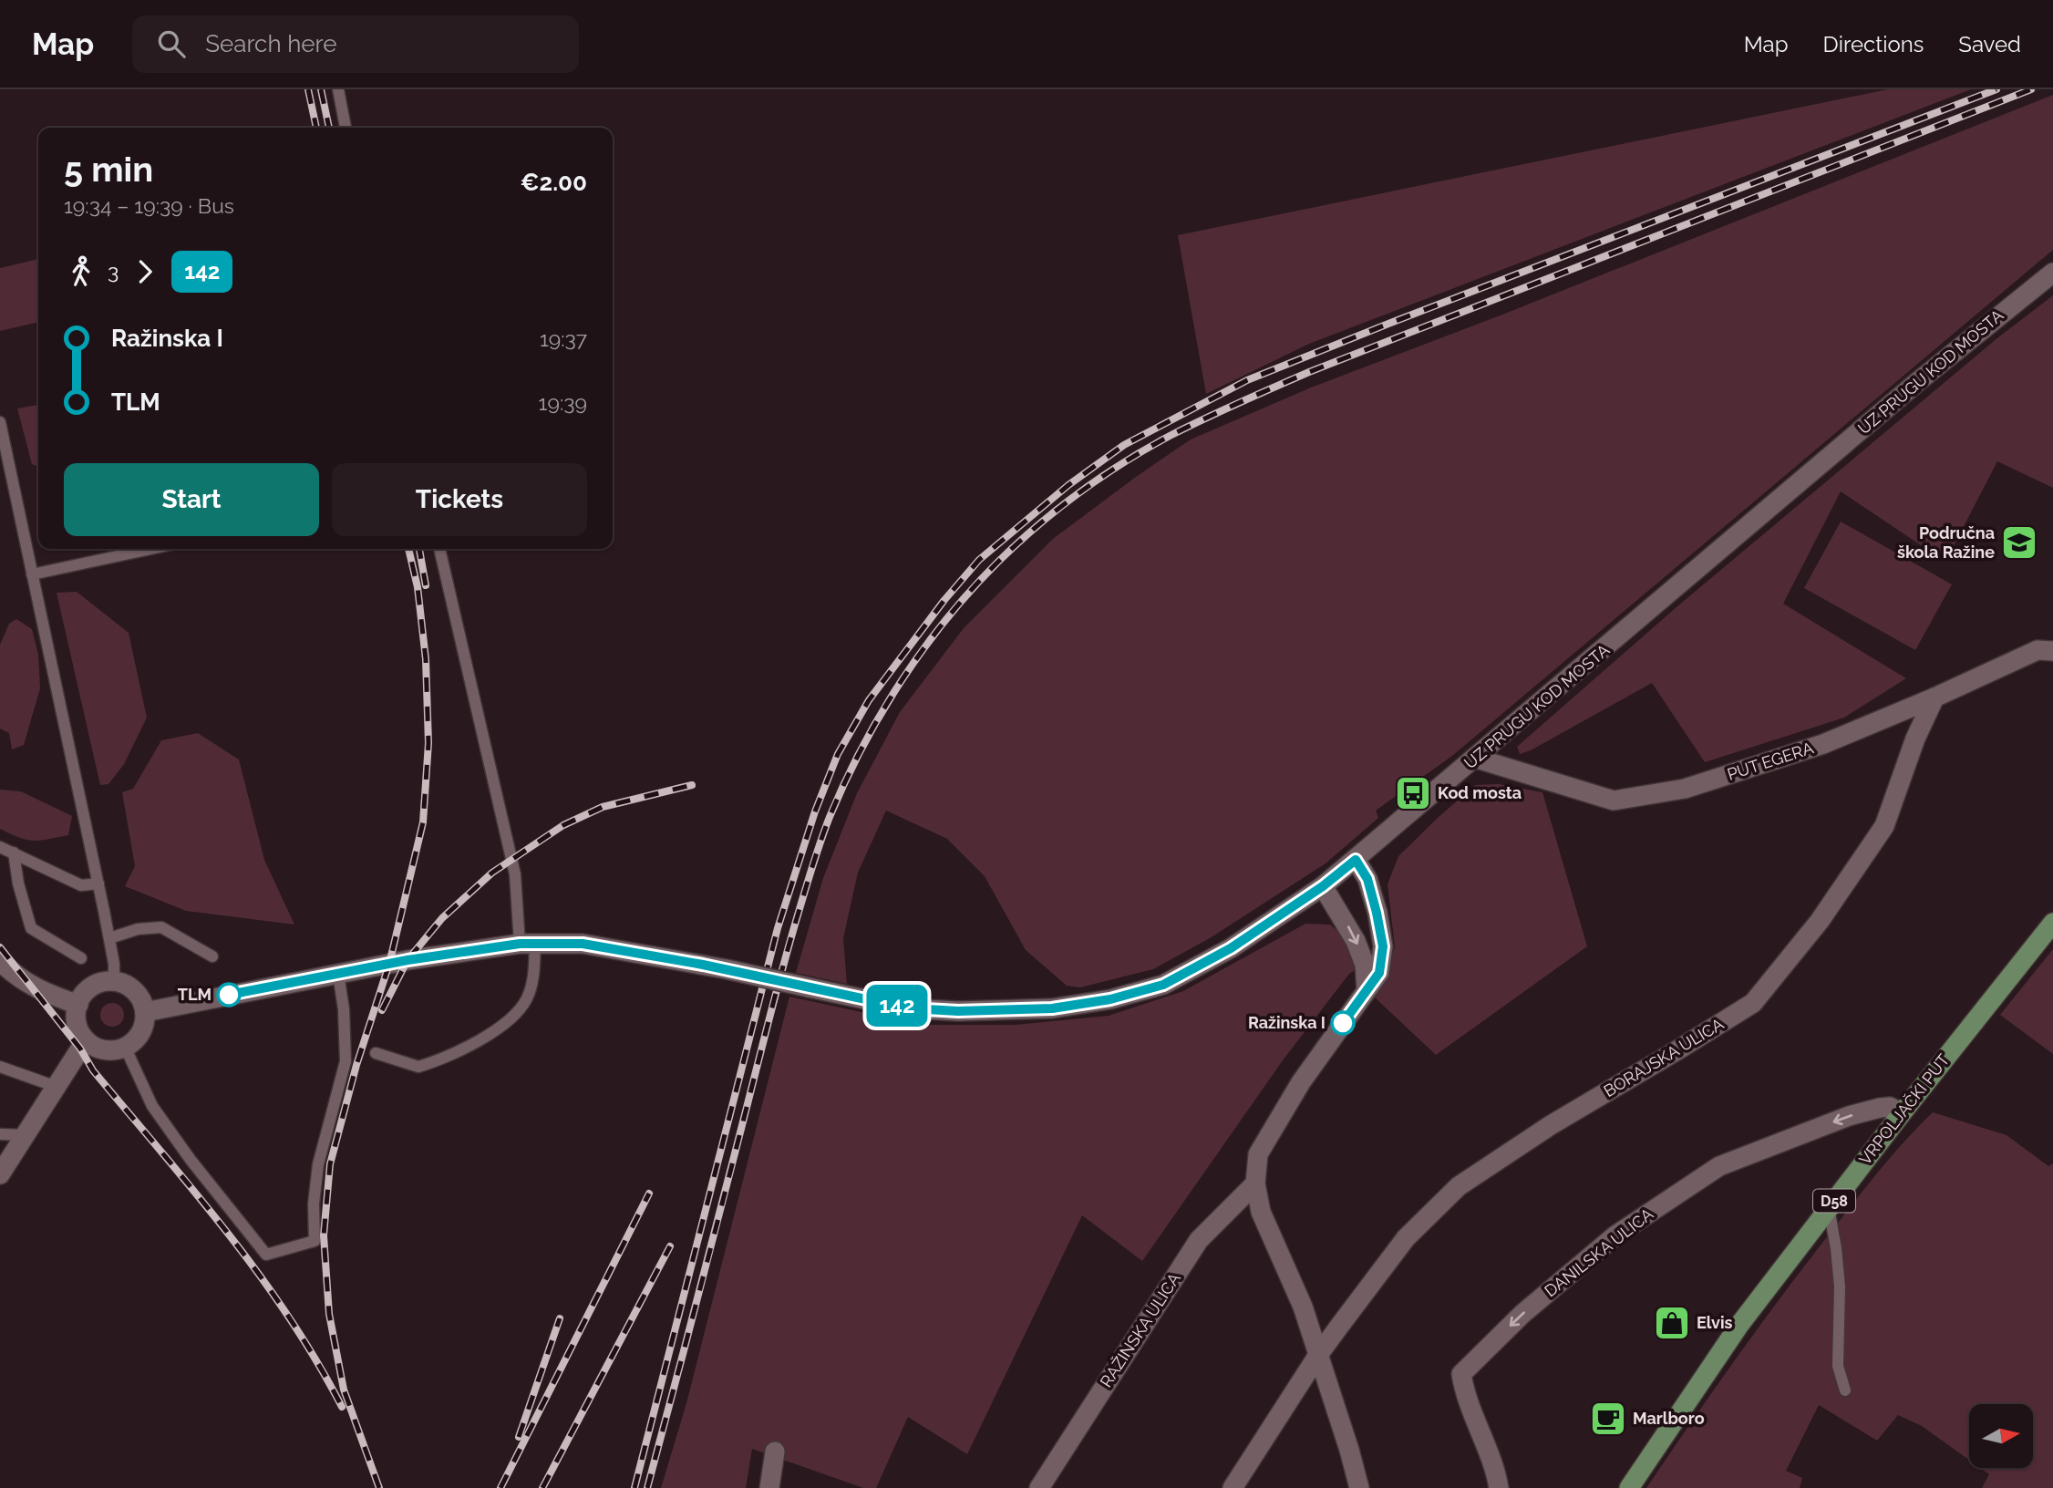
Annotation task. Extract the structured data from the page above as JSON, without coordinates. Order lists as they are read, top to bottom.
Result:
{
  "streets": {
    "main road": ["VRPOLJAČKI PUT", "D58"],
    "street": [
      "UZ PRUGU KOD MOSTA",
      "PUT EGERA",
      "BORAJSKA ULICA",
      "DANILSKA ULICA",
      "RAŽINSKA ULICA"
    ]
  },
  "crossings": [
    ["UZ PRUGU KOD MOSTA", "PUT EGERA"],
    ["PUT EGERA", "BORAJSKA ULICA"],
    ["VRPOLJAČKI PUT", "DANILSKA ULICA"]
  ],
  "one_way": ["DANILSKA ULICA"],
  "places": {
    "school or university": ["Područna škola Ražine"],
    "bus stop": ["Kod mosta"],
    "other": ["TLM", "Ražinska I"],
    "shop": ["Elvis"],
    "cafe": ["Marlboro"]
  },
  "lines": ["bus line 142"],
  "north": "right",
  "page": {
    "header": "Map",
    "search": "Search here",
    "nav": ["Map", "Directions", "Saved"],
    "on_map": "142",
    "heading": ["5 min", "19:34 – 19:39 · Bus", "€2.00"],
    "legs": ["3", "142"],
    "list": [
      {
        "name": "Ražinska I",
        "value": "19:37"
      },
      {
        "name": "TLM",
        "value": "19:39"
      }
    ],
    "buttons": ["Start", "Tickets"]
  }
}
